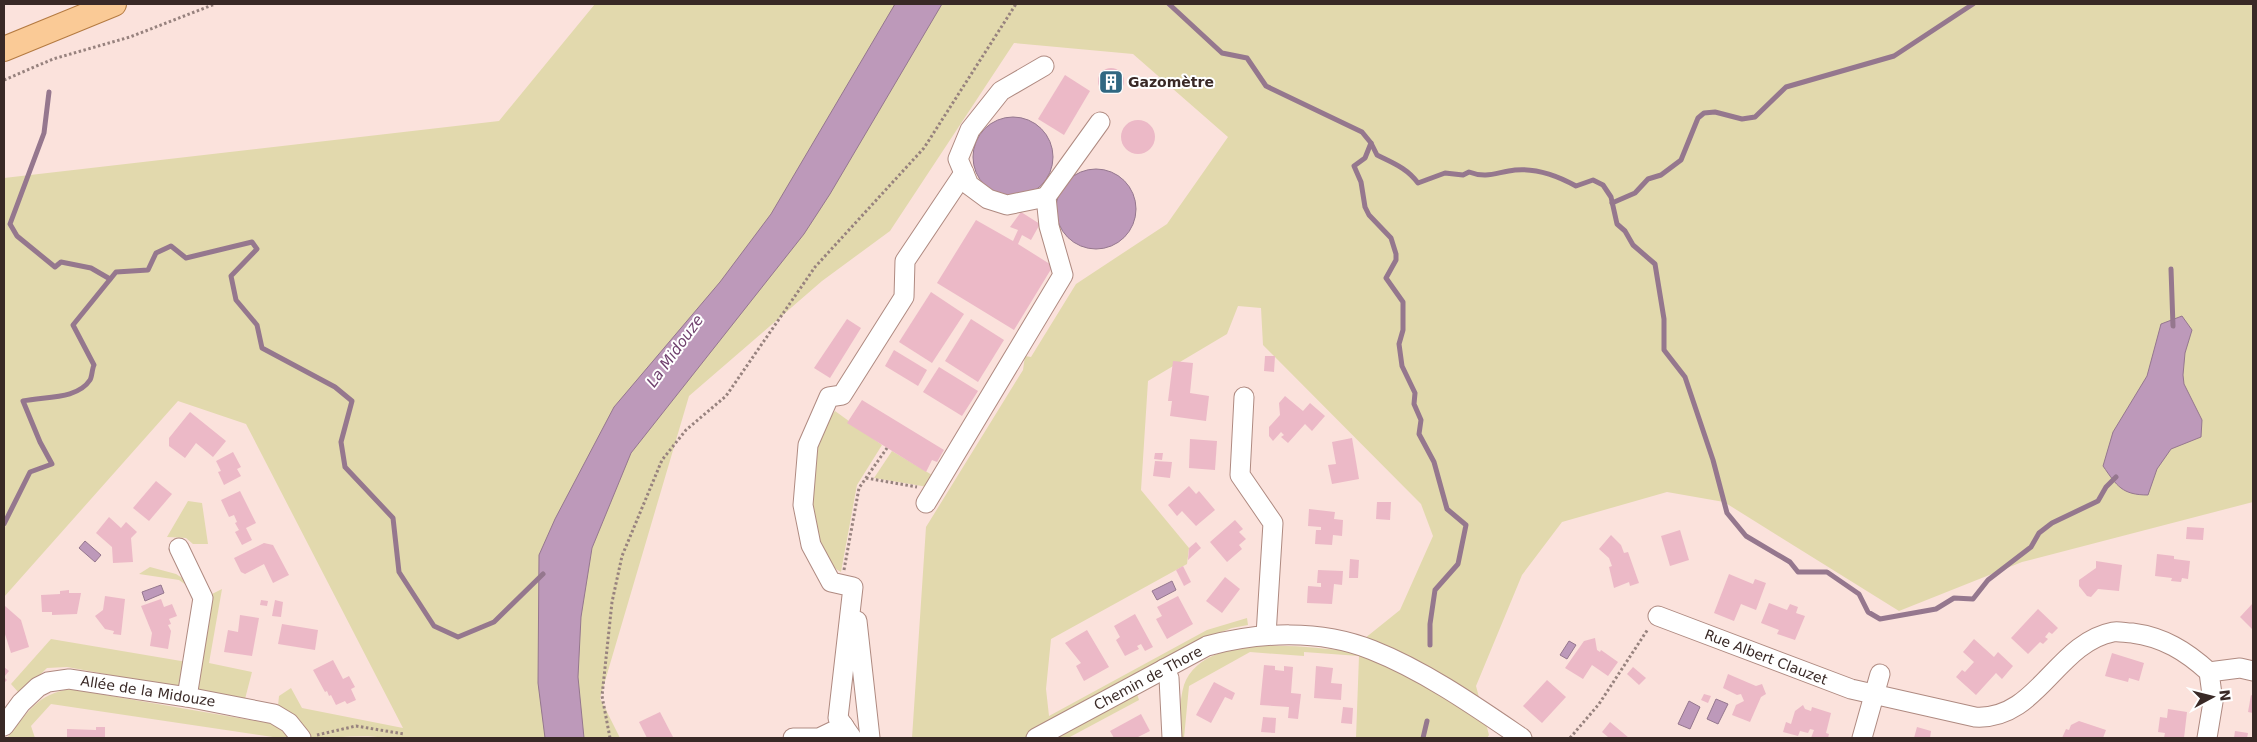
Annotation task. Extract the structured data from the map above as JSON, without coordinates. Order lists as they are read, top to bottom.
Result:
{
  "streets": {
    "street": ["Rue Albert Clauzet", "Chemin de Thore", "Allée de la Midouze"]
  },
  "water": ["La Midouze"],
  "places": {
    "building": ["Gazomètre"]
  },
  "north": "right"
}
